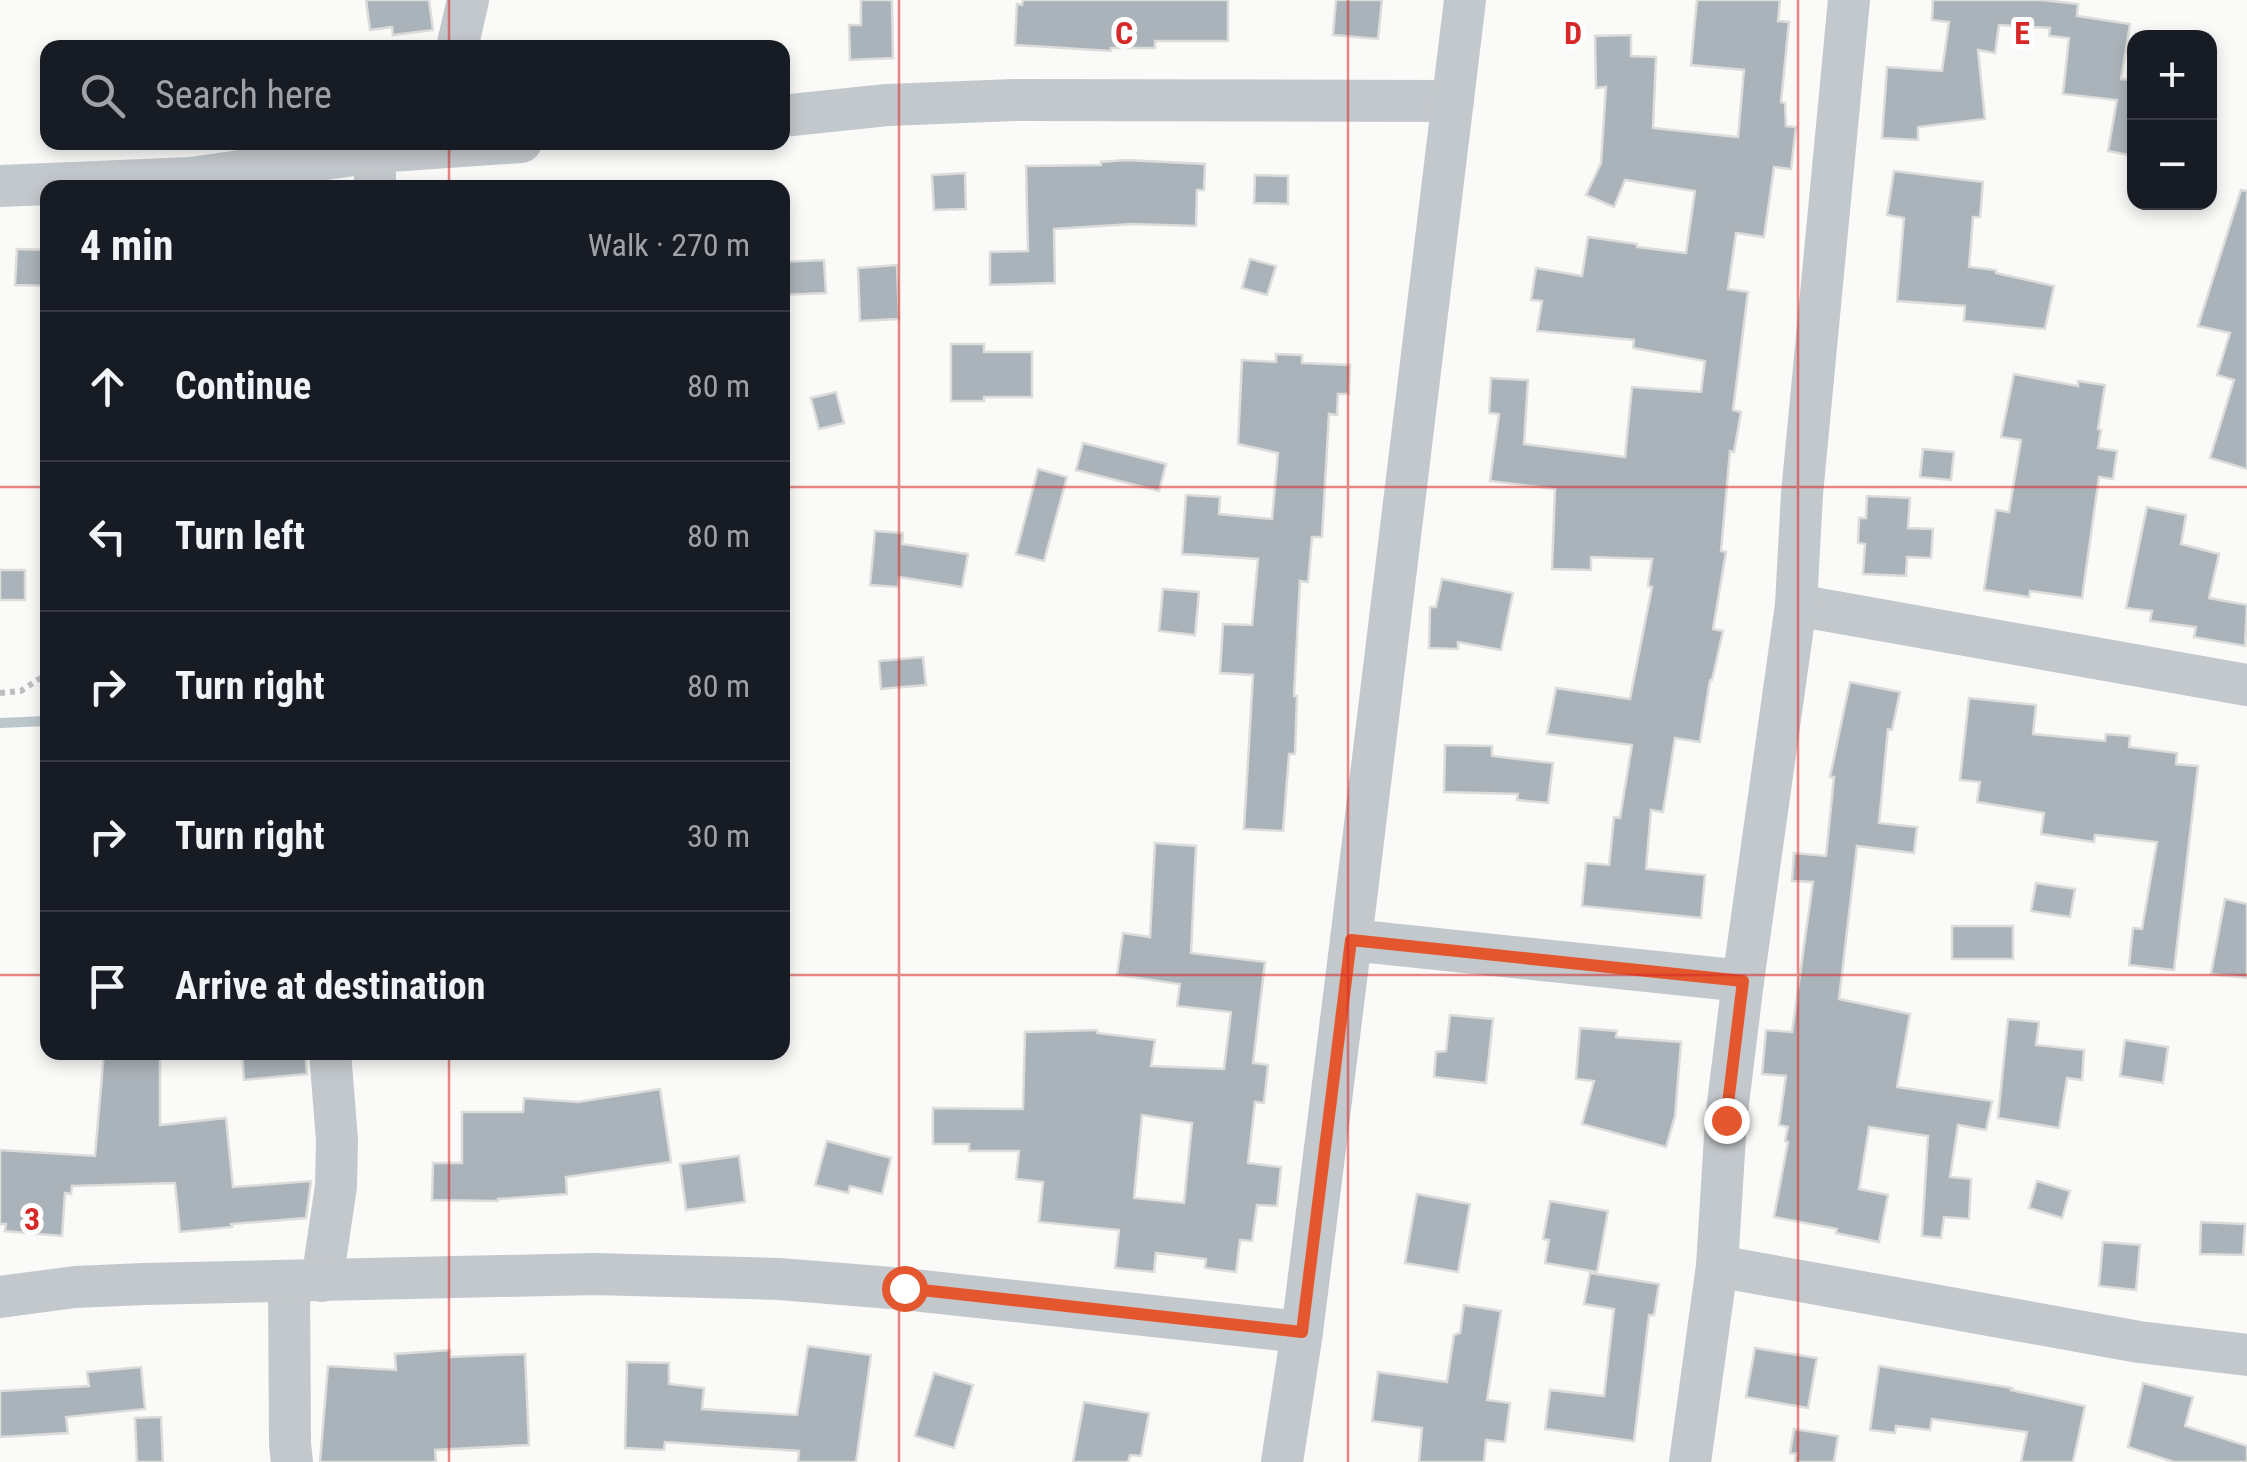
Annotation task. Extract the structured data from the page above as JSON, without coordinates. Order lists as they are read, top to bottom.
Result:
{
  "page": {
    "map_buttons": ["+", "−"],
    "search": "Search here",
    "heading": ["4 min", "Walk · 270 m"],
    "list": [
      ["Continue", "80 m"],
      ["Turn left", "80 m"],
      ["Turn right", "80 m"],
      ["Turn right", "30 m"],
      "Arrive at destination"
    ]
  },
  "grid": {
    "columns": ["C", "D", "E"],
    "rows": ["3"]
  }
}
